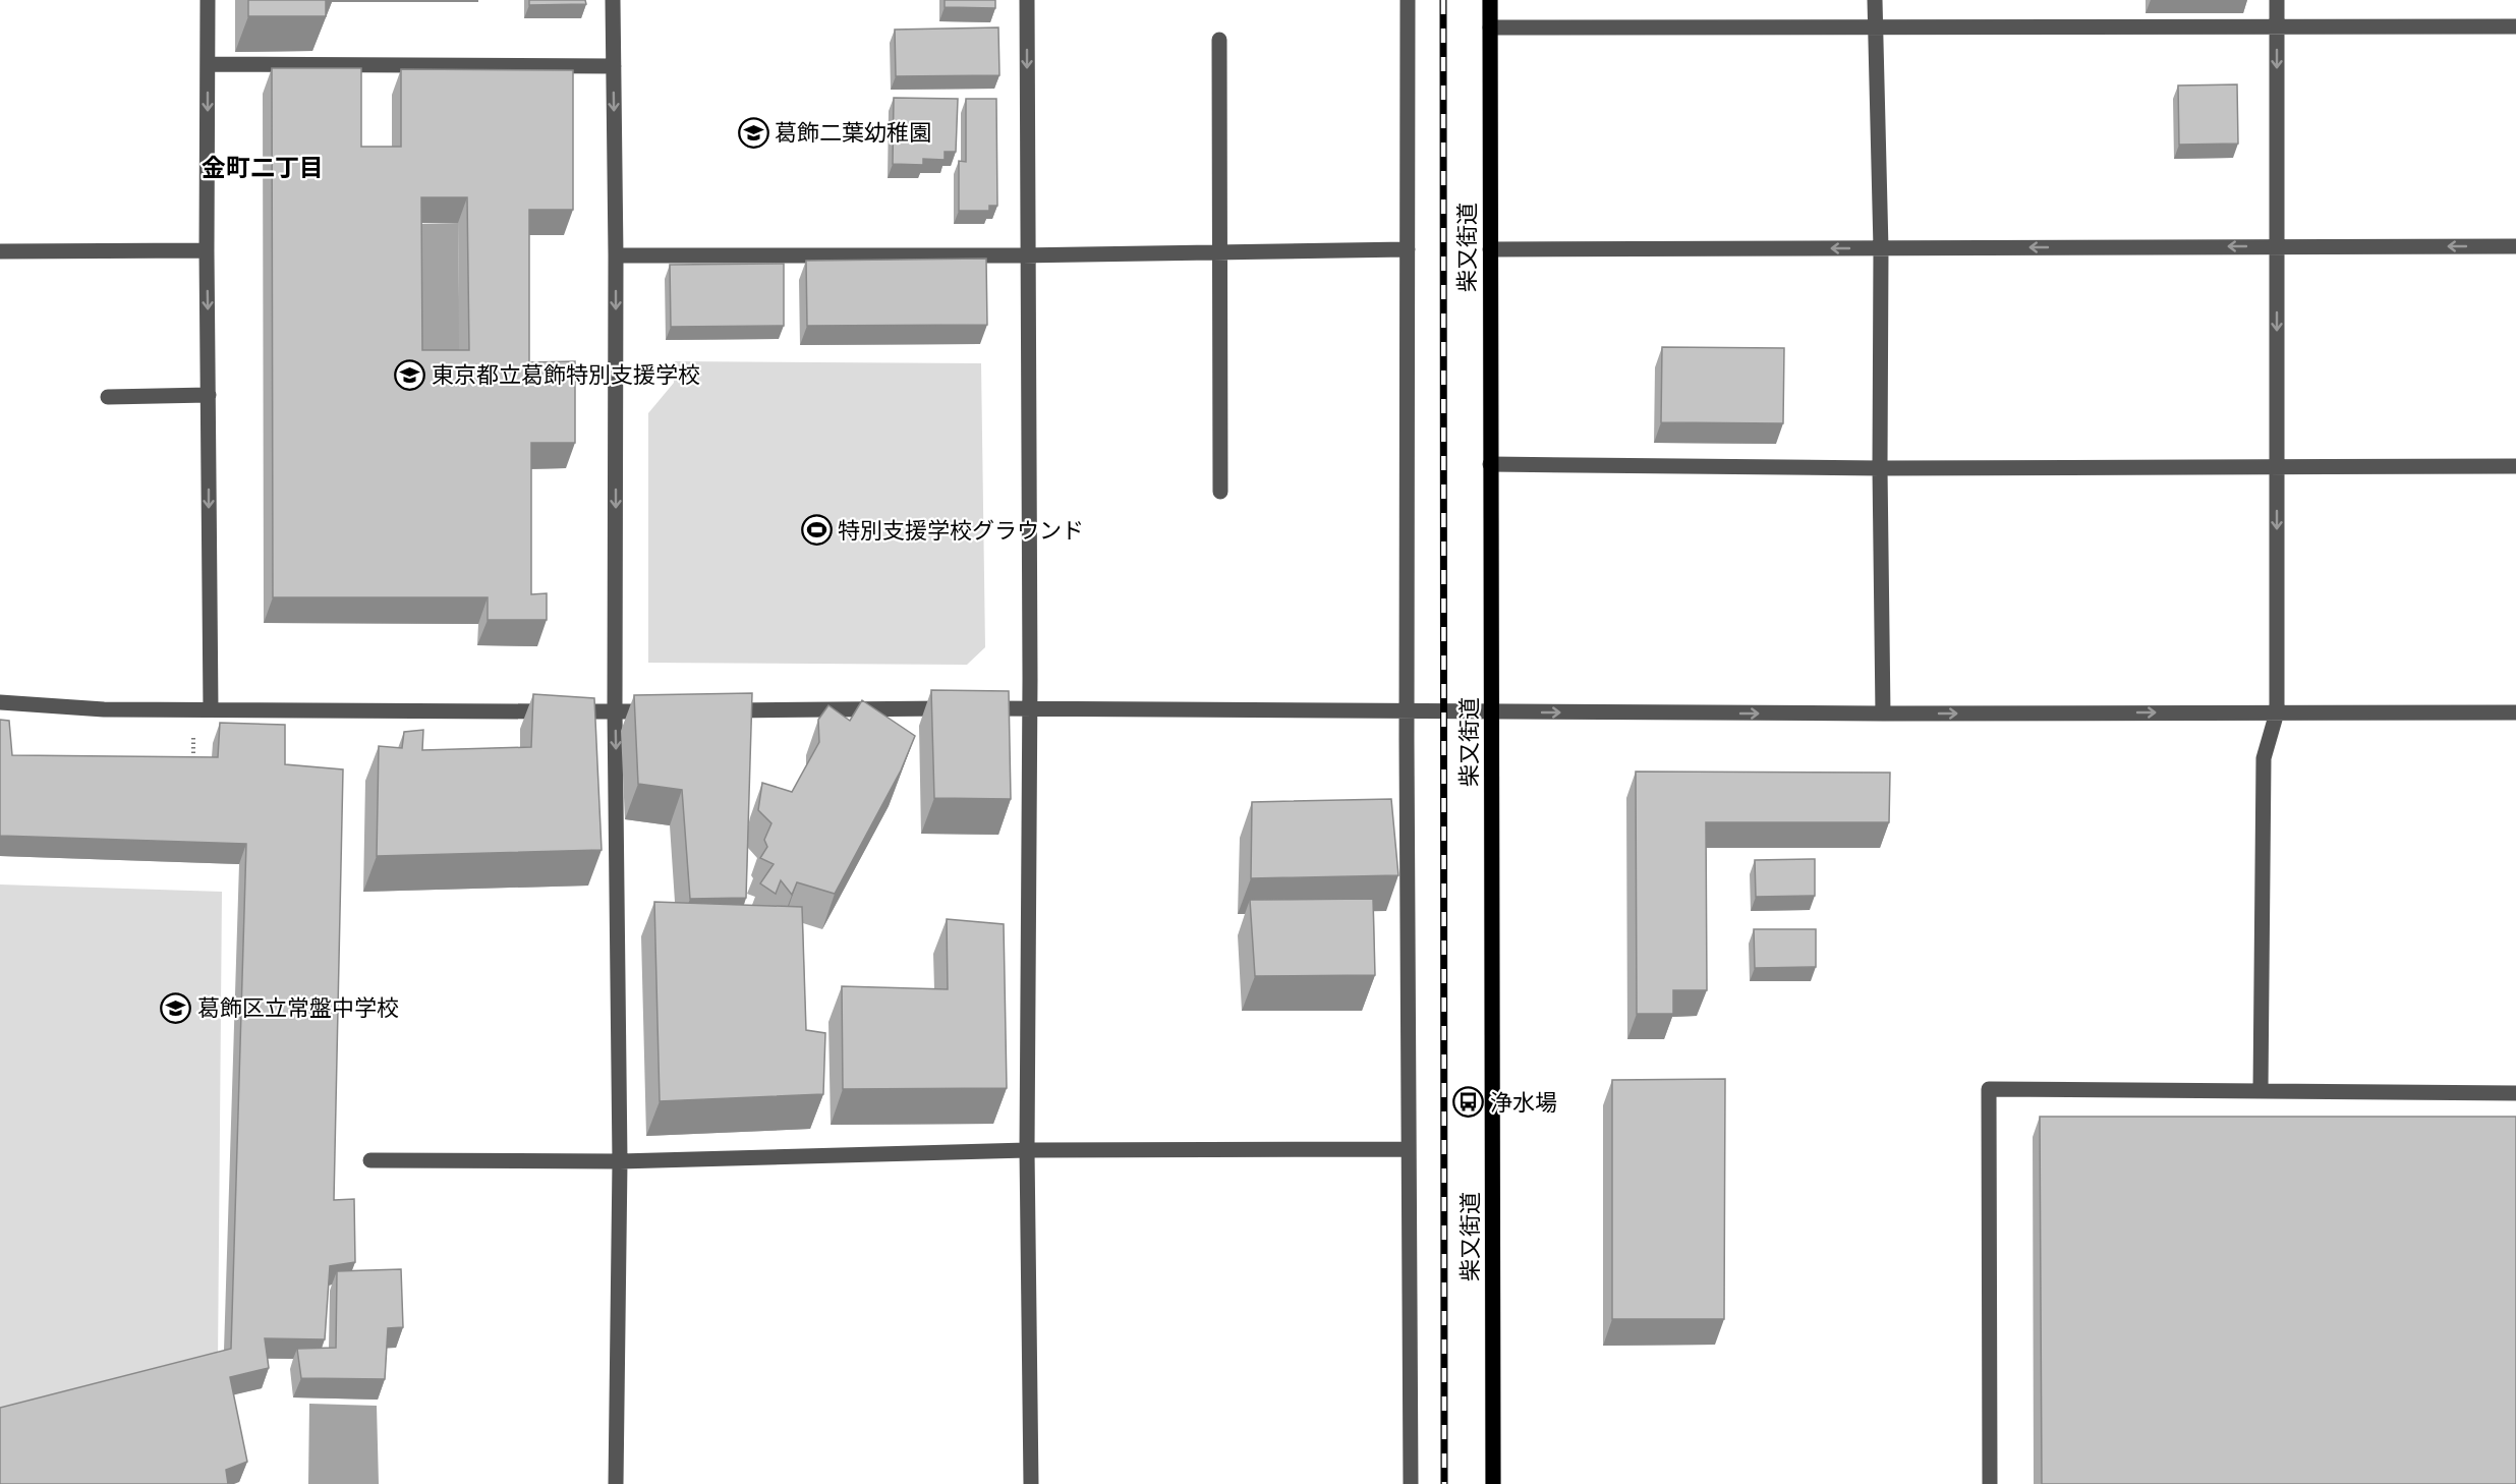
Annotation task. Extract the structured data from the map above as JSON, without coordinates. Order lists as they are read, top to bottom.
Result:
{
  "streets": {
    "main road": ["柴又街道"]
  },
  "districts": ["金町二丁目"],
  "places": {
    "school or university": ["葛飾二葉幼稚園", "東京都立葛飾特別支援学校", "葛飾区立常盤中学校"],
    "sports": ["特別支援学校グラウンド"],
    "bus stop": ["浄水場"]
  }
}
